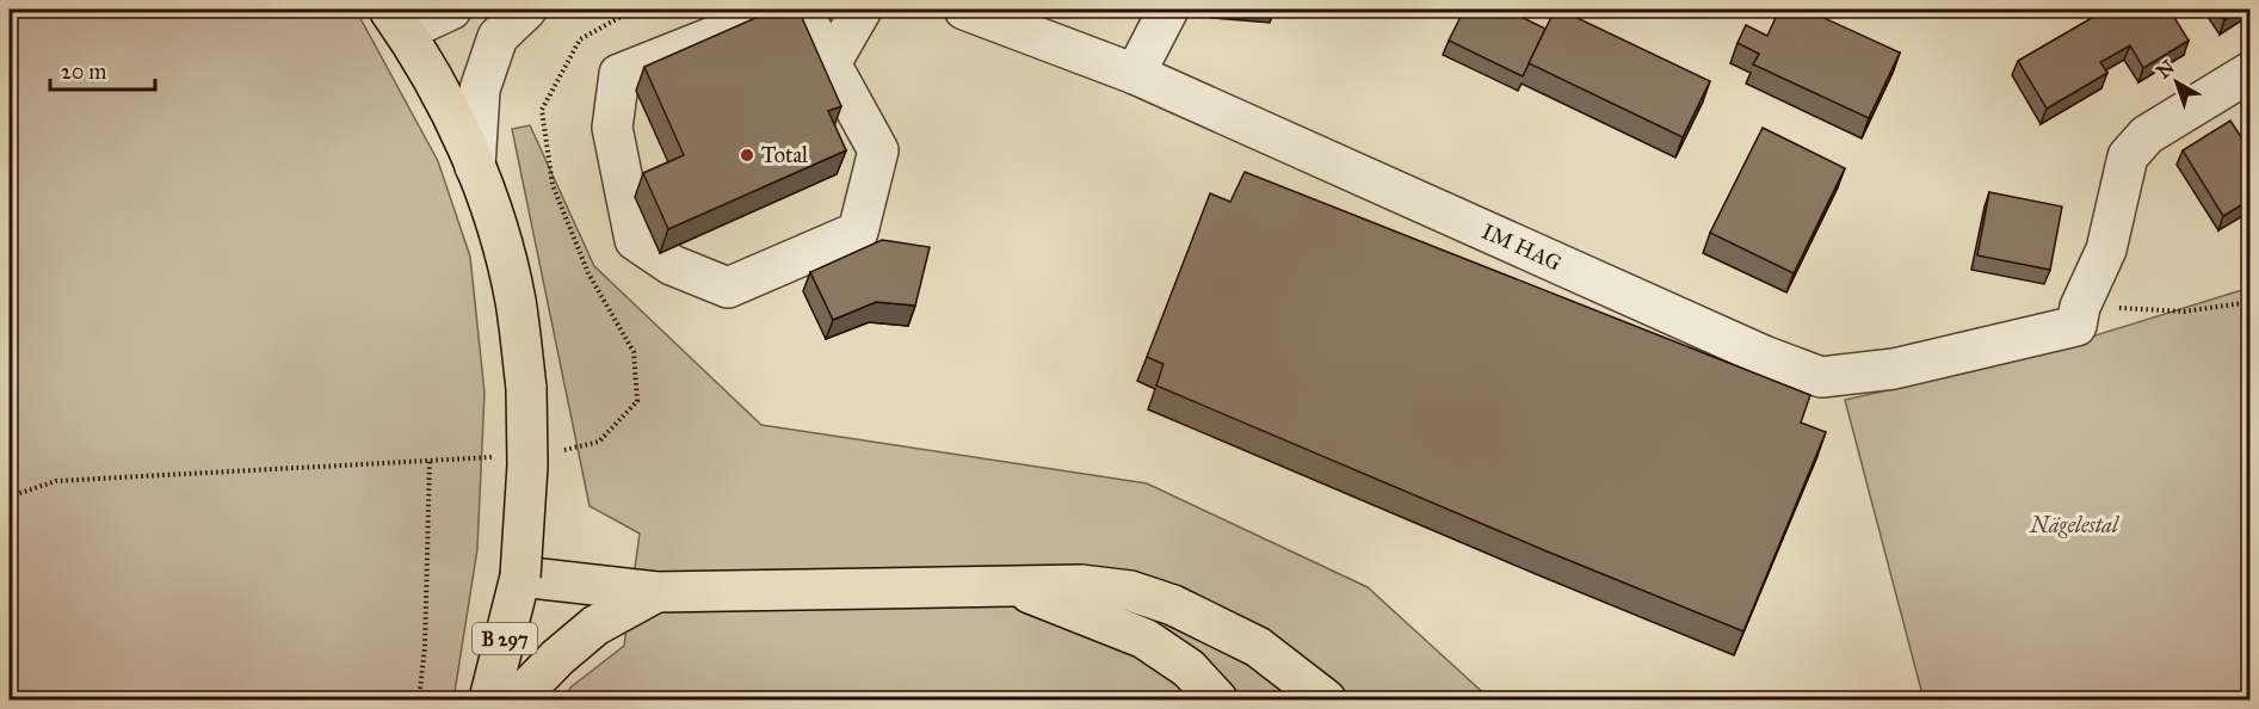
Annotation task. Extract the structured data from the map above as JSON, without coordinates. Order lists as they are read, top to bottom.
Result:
{
  "streets": {
    "main road": ["B 297"],
    "street": ["IM HAG"]
  },
  "parks": ["Nägelestal"],
  "places": ["Total"],
  "scale_bar": "20 m",
  "north": "top left"
}
